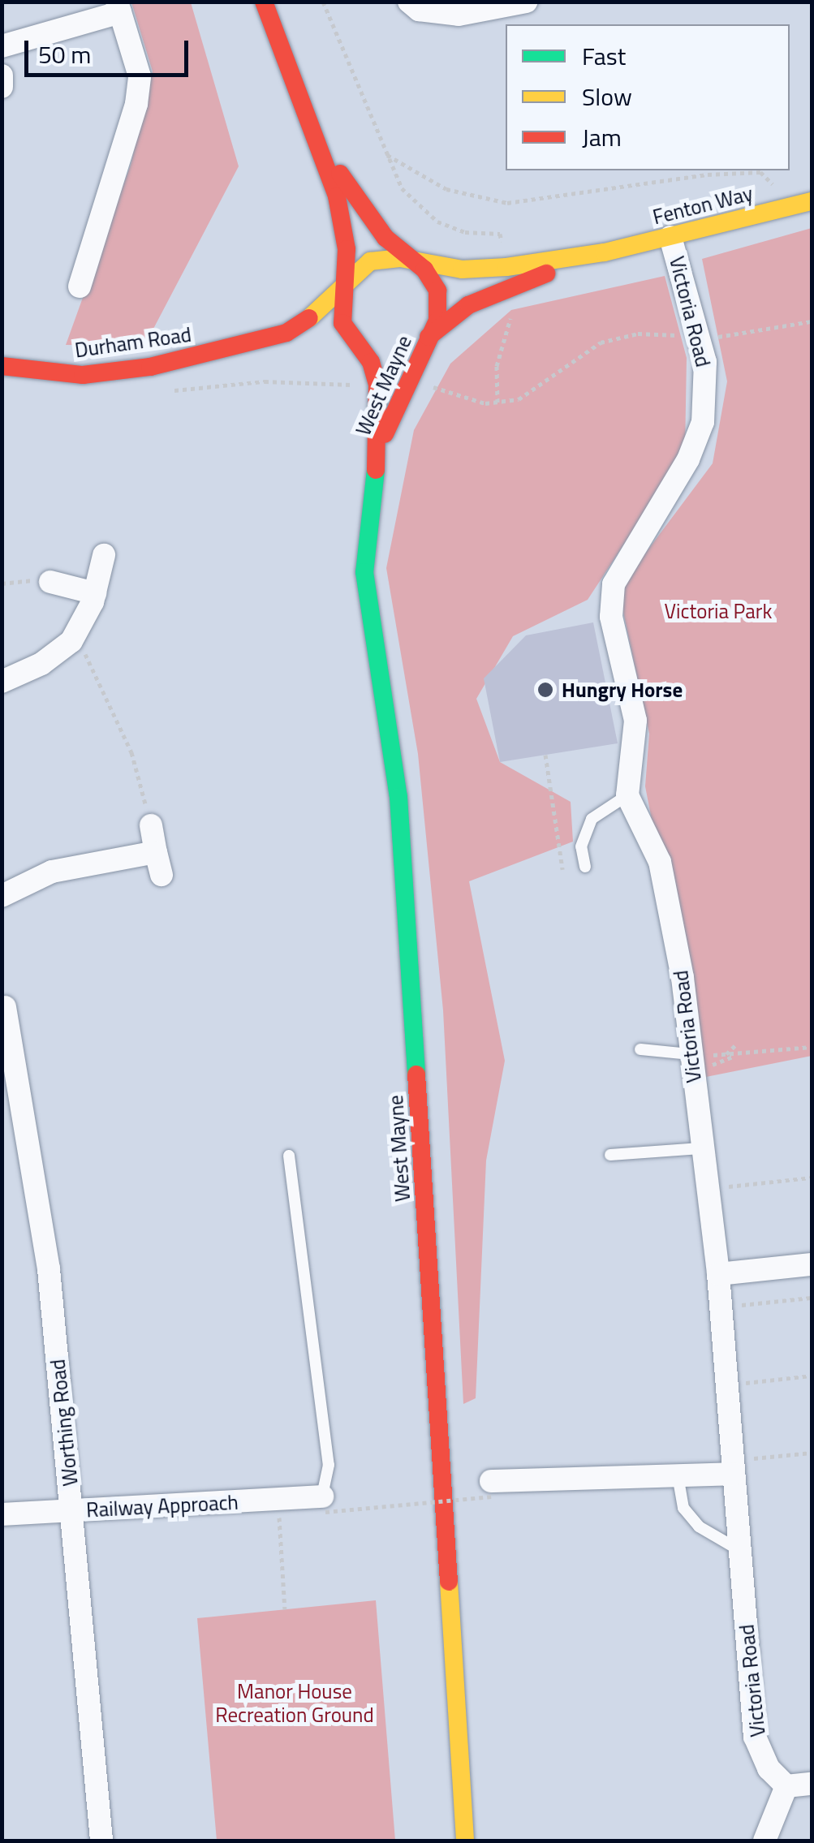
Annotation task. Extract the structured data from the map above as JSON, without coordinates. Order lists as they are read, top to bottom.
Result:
{
  "streets": {
    "main road": ["Fenton Way", "Durham Road", "West Mayne"],
    "street": ["Victoria Road", "Worthing Road", "Railway Approach"]
  },
  "crossings": [
    ["Fenton Way", "Victoria Road"],
    ["Fenton Way", "Durham Road"],
    ["Fenton Way", "West Mayne"],
    ["Durham Road", "West Mayne"],
    ["Worthing Road", "Railway Approach"]
  ],
  "parks": ["Victoria Park", "Manor House Recreation Ground"],
  "places": ["Hungry Horse"],
  "legend": ["Fast", "Slow", "Jam"],
  "scale_bar": "50 m"
}
